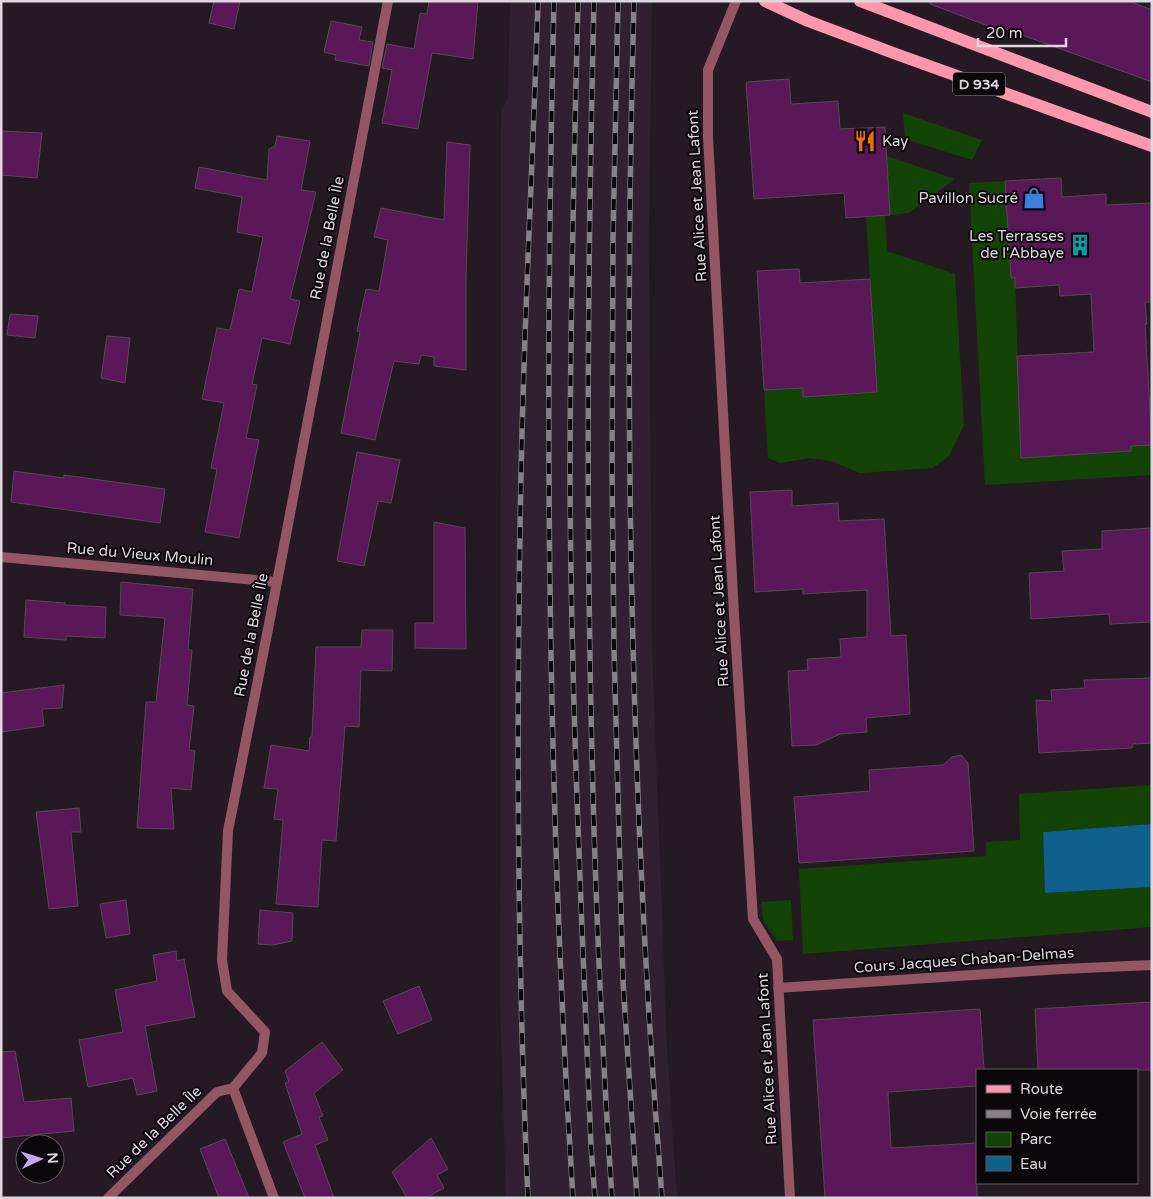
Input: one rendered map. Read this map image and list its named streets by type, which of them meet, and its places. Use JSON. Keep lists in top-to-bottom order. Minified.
{"streets":{"main road":["D 934"],"street":["Rue Alice et Jean Lafont","Rue de la Belle Île","Rue du Vieux Moulin","Cours Jacques Chaban-Delmas"]},"crossings":[["Rue Alice et Jean Lafont","Cours Jacques Chaban-Delmas"],["Rue de la Belle Île","Rue du Vieux Moulin"]],"places":{"restaurant":["Kay"],"shop":["Pavillon Sucré"],"building":["Les Terrasses de l'Abbaye"]},"legend":["Route","Voie ferrée","Parc","Eau"],"scale_bar":"20 m","north":"right"}
